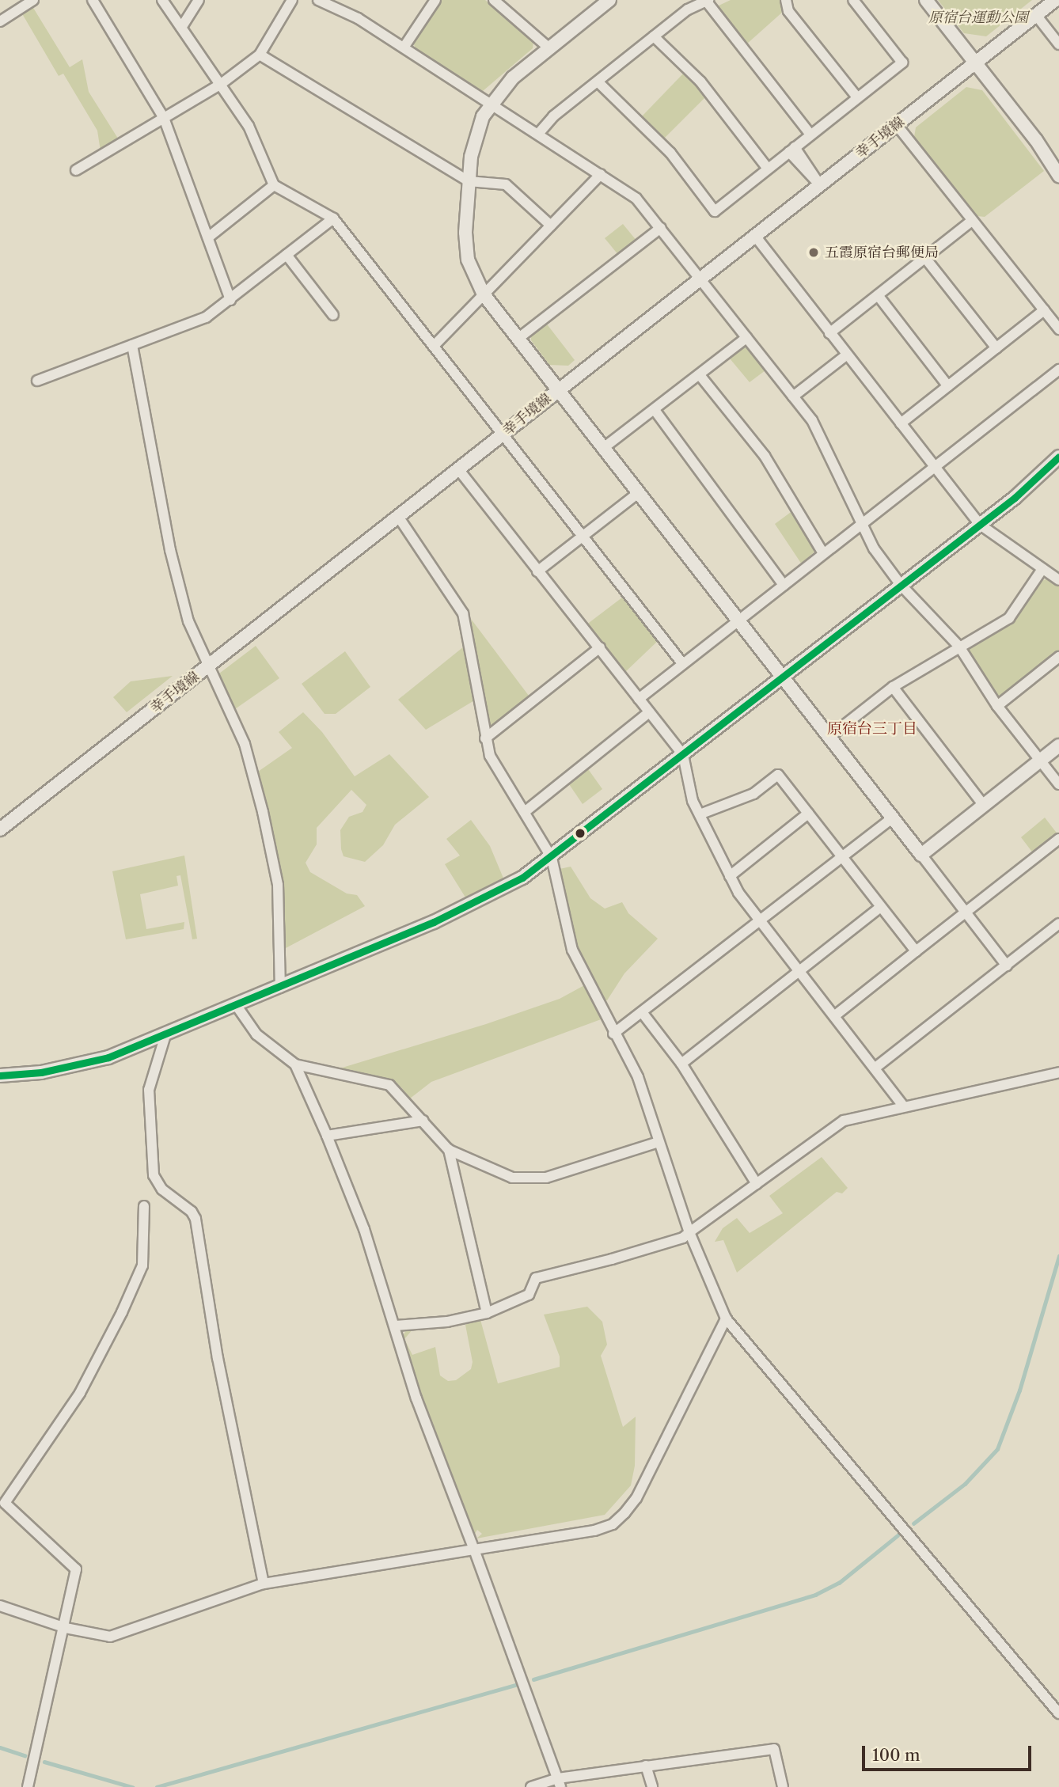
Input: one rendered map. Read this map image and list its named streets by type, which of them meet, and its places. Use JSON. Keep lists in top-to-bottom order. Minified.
{"streets":{"street":["幸手境線"]},"districts":["原宿台三丁目"],"parks":["原宿台運動公園"],"places":["五霞原宿台郵便局"],"scale_bar":"100 m"}
